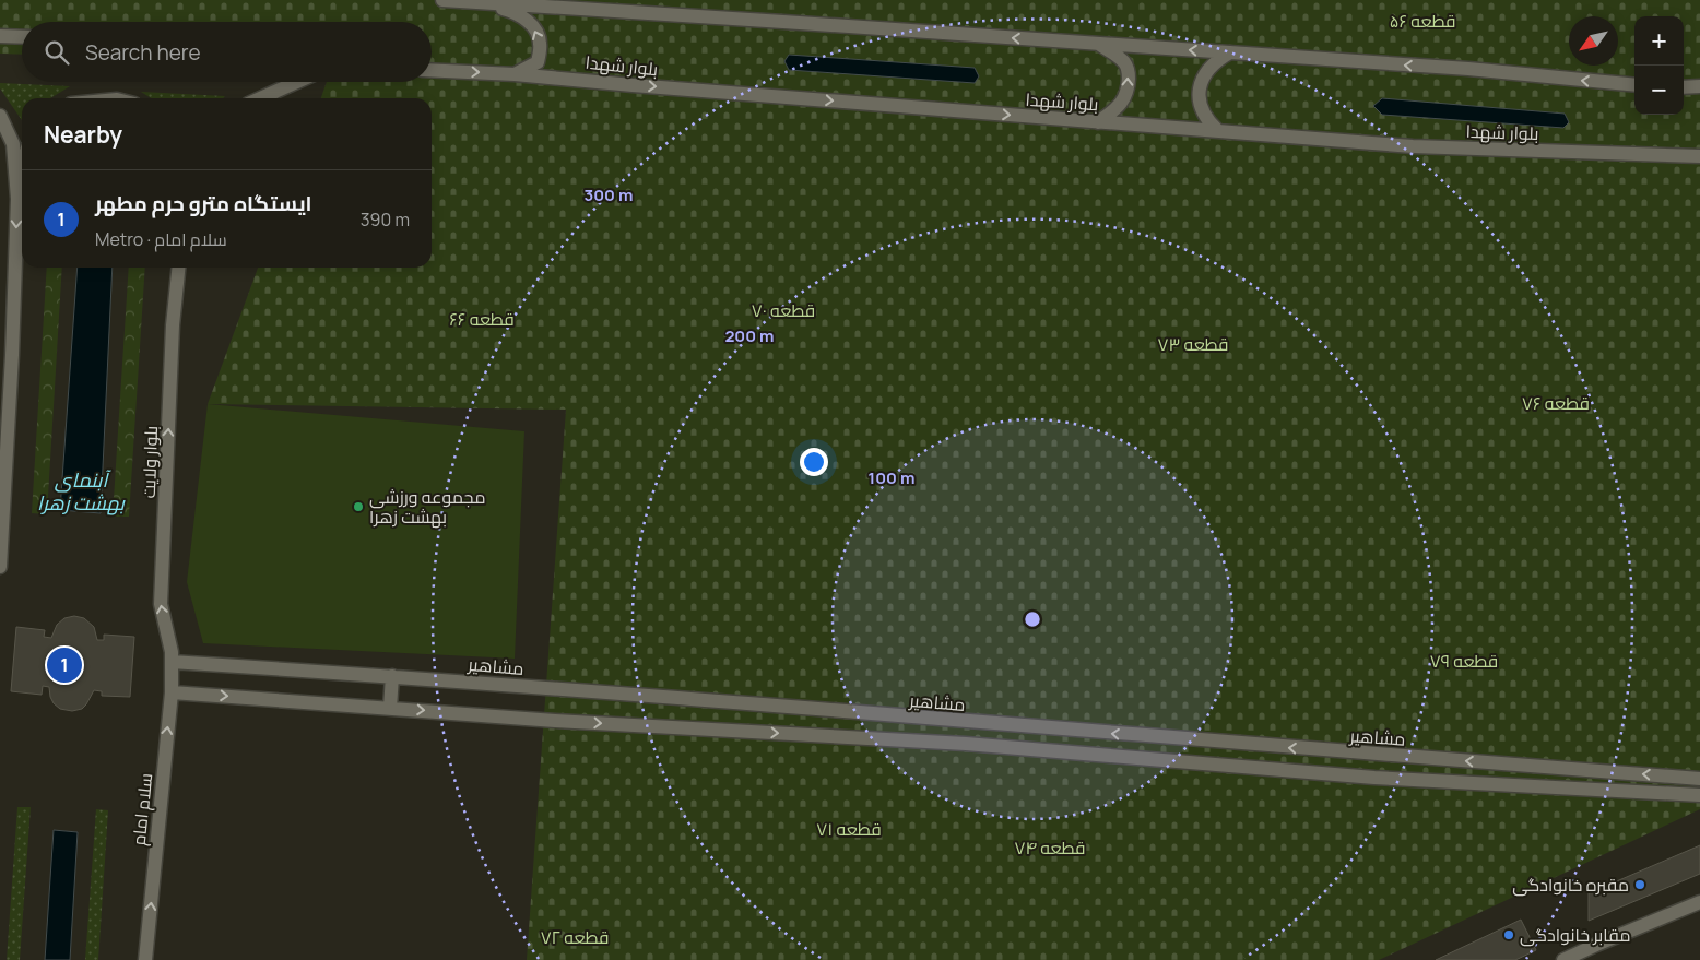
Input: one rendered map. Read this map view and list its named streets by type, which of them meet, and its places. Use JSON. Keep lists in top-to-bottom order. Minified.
{"streets":{"street":["بلوار شهدا","بلوار ولایت","مشاهیر","سلام امام"]},"crossings":[["بلوار ولایت","مشاهیر"],["بلوار ولایت","سلام امام"],["مشاهیر","سلام امام"]],"one_way":["بلوار ولایت","سلام امام"],"water":["آبنمای بهشت زهرا"],"parks":["قطعه ۵۶","قطعه ۷۰","قطعه ۶۶","قطعه ۷۳","قطعه ۷۶","قطعه ۷۹","قطعه ۷۱","قطعه ۷۴","قطعه ۷۲"],"places":["مجموعه ورزشی بهشت زهرا","مقبره خانوادگی","مقابر خانوادگی"],"north":"bottom left","page":{"map_buttons":["+","−"],"search":"Search here","heading":"Nearby","list":[{"mark":"1","name":"ایستگاه مترو حرم مطهر","note":"Metro · سلام امام","value":"390 m"}],"pins":"1"},"rings":["300 m","200 m","100 m"]}
